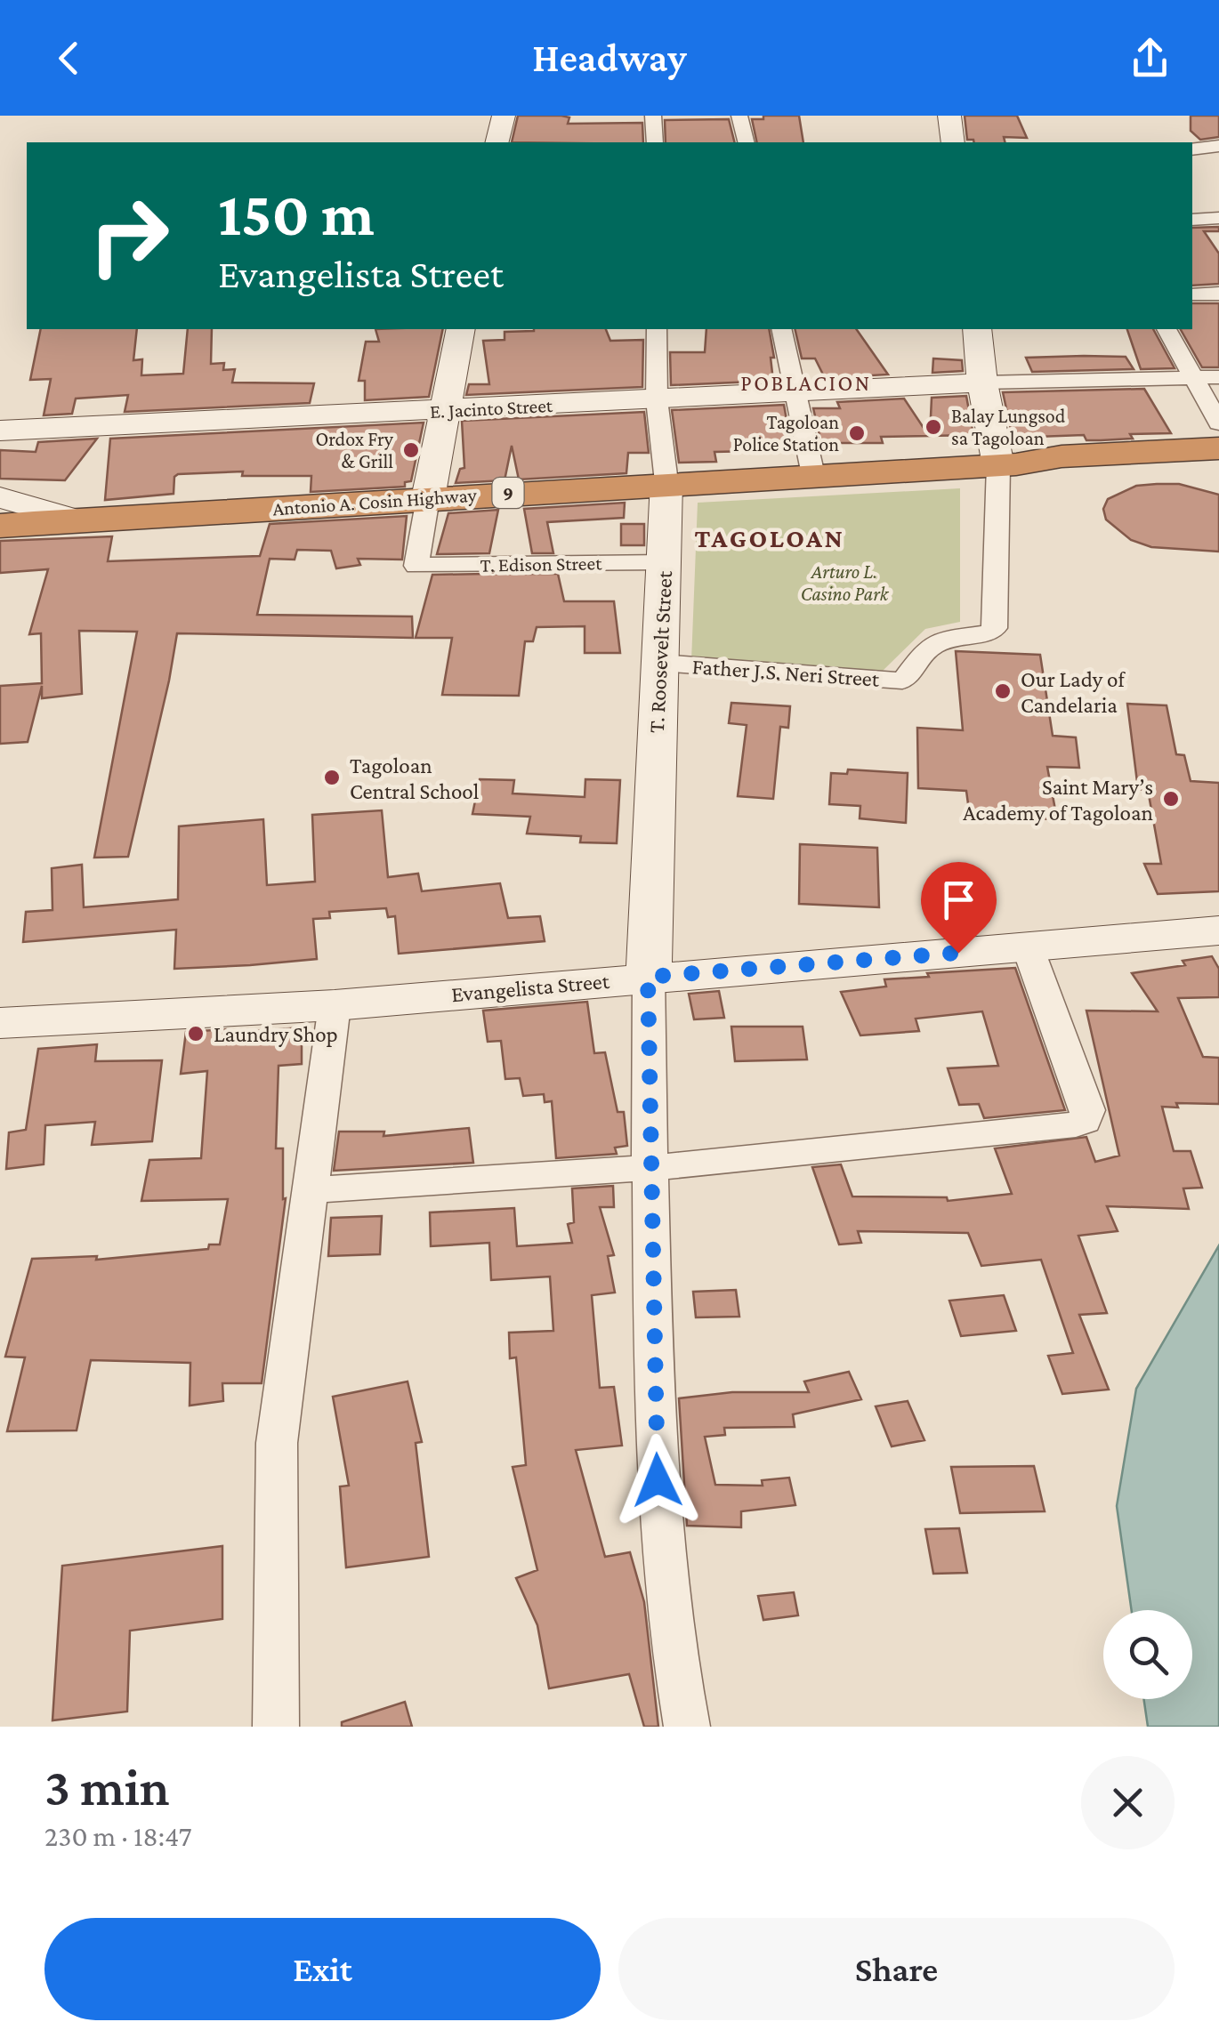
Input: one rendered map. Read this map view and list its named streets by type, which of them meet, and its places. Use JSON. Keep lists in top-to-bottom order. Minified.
{"streets":{"highway":["9","Antonio A. Cosin Highway"],"street":["E. Jacinto Street","T. Edison Street","T. Roosevelt Street","Father J.S. Neri Street","Evangelista Street"]},"crossings":[["E. Jacinto Street","T. Roosevelt Street"],["Antonio A. Cosin Highway","T. Edison Street"],["Antonio A. Cosin Highway","T. Roosevelt Street"],["Antonio A. Cosin Highway","Father J.S. Neri Street"],["T. Edison Street","T. Roosevelt Street"],["T. Roosevelt Street","Father J.S. Neri Street"],["T. Roosevelt Street","Evangelista Street"]],"districts":["POBLACION","TAGOLOAN"],"parks":["Arturo L. Casino Park"],"places":["Balay Lungsod sa Tagoloan","Tagoloan Police Station","Ordox Fry & Grill","Our Lady of Candelaria","Tagoloan Central School","Saint Mary’s Academy of Tagoloan","Laundry Shop"],"page":{"header":"Headway","turn":["150 m","Evangelista Street"],"heading":["3 min","230 m · 18:47"],"buttons":["Exit","Share"]}}
